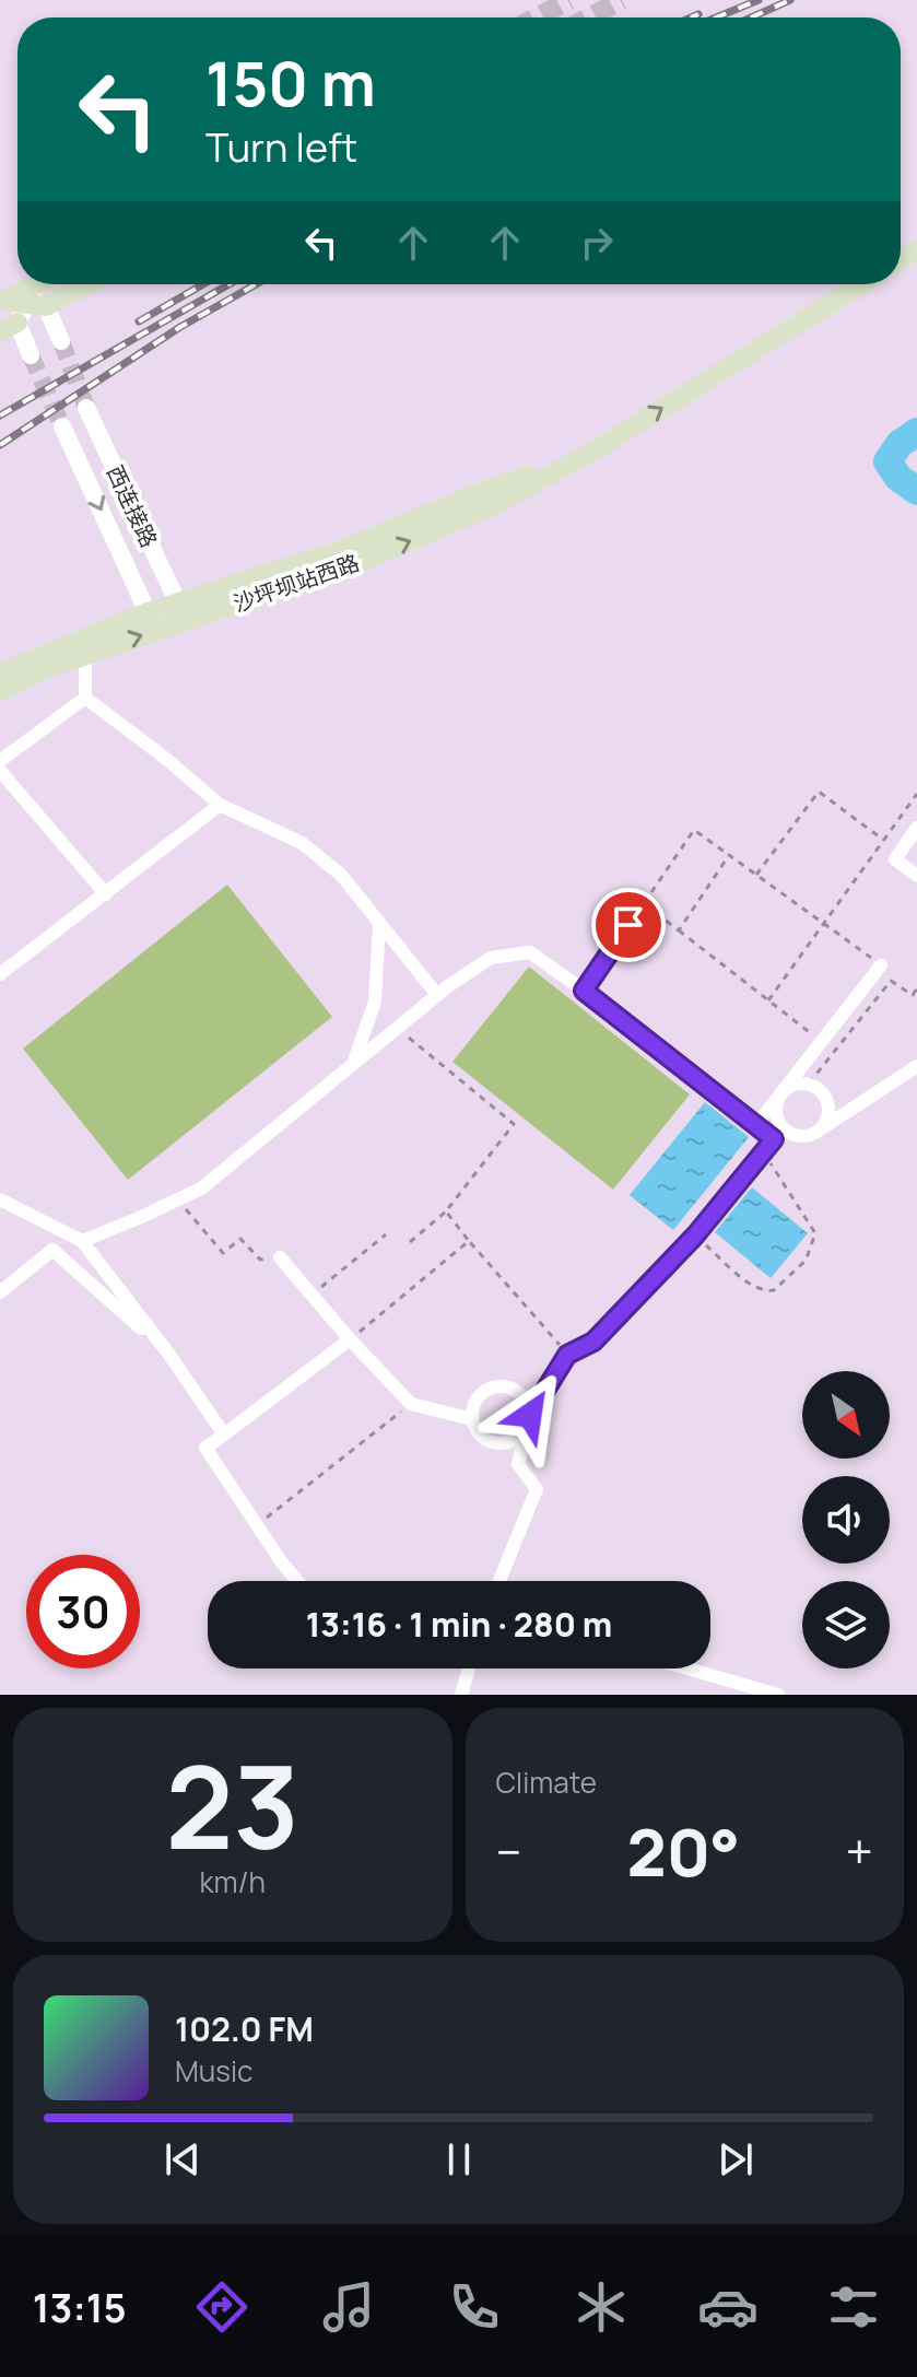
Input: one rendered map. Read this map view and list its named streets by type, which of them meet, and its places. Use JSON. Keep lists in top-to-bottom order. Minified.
{"streets":{"main road":["沙坪坝站西路"],"street":["西连接路"]},"crossings":[["西连接路","沙坪坝站西路"]],"north":"bottom right","page":{"turn":["150 m","Turn left"],"limit":"30","trip":"13:16 · 1 min · 280 m","tile":[["23","km/h"],"Climate"],"heat":["−","20°","+"],"song":["102.0 FM","Music"],"tabs":"13:15"}}
